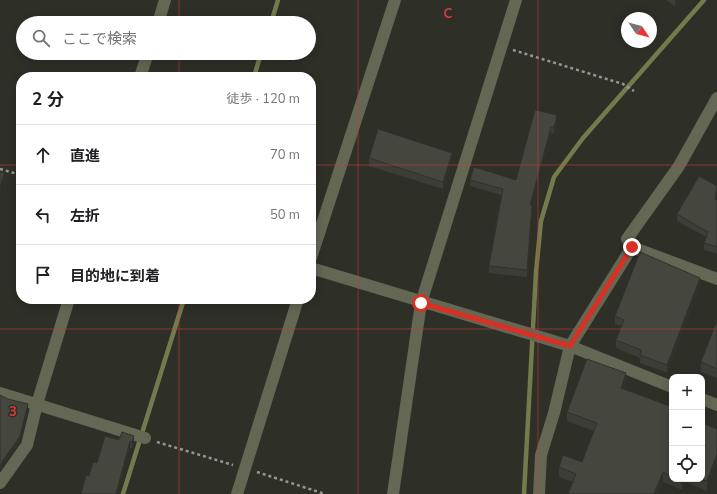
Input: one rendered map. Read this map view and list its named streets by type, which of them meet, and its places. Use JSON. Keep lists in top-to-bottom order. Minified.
{"north":"bottom right","page":{"search":"ここで検索","heading":["2 分","徒歩 · 120 m"],"list":[["直進","70 m"],["左折","50 m"],"目的地に到着"],"map_buttons":["+","−"]},"grid":{"columns":["C"],"rows":["3"]}}
